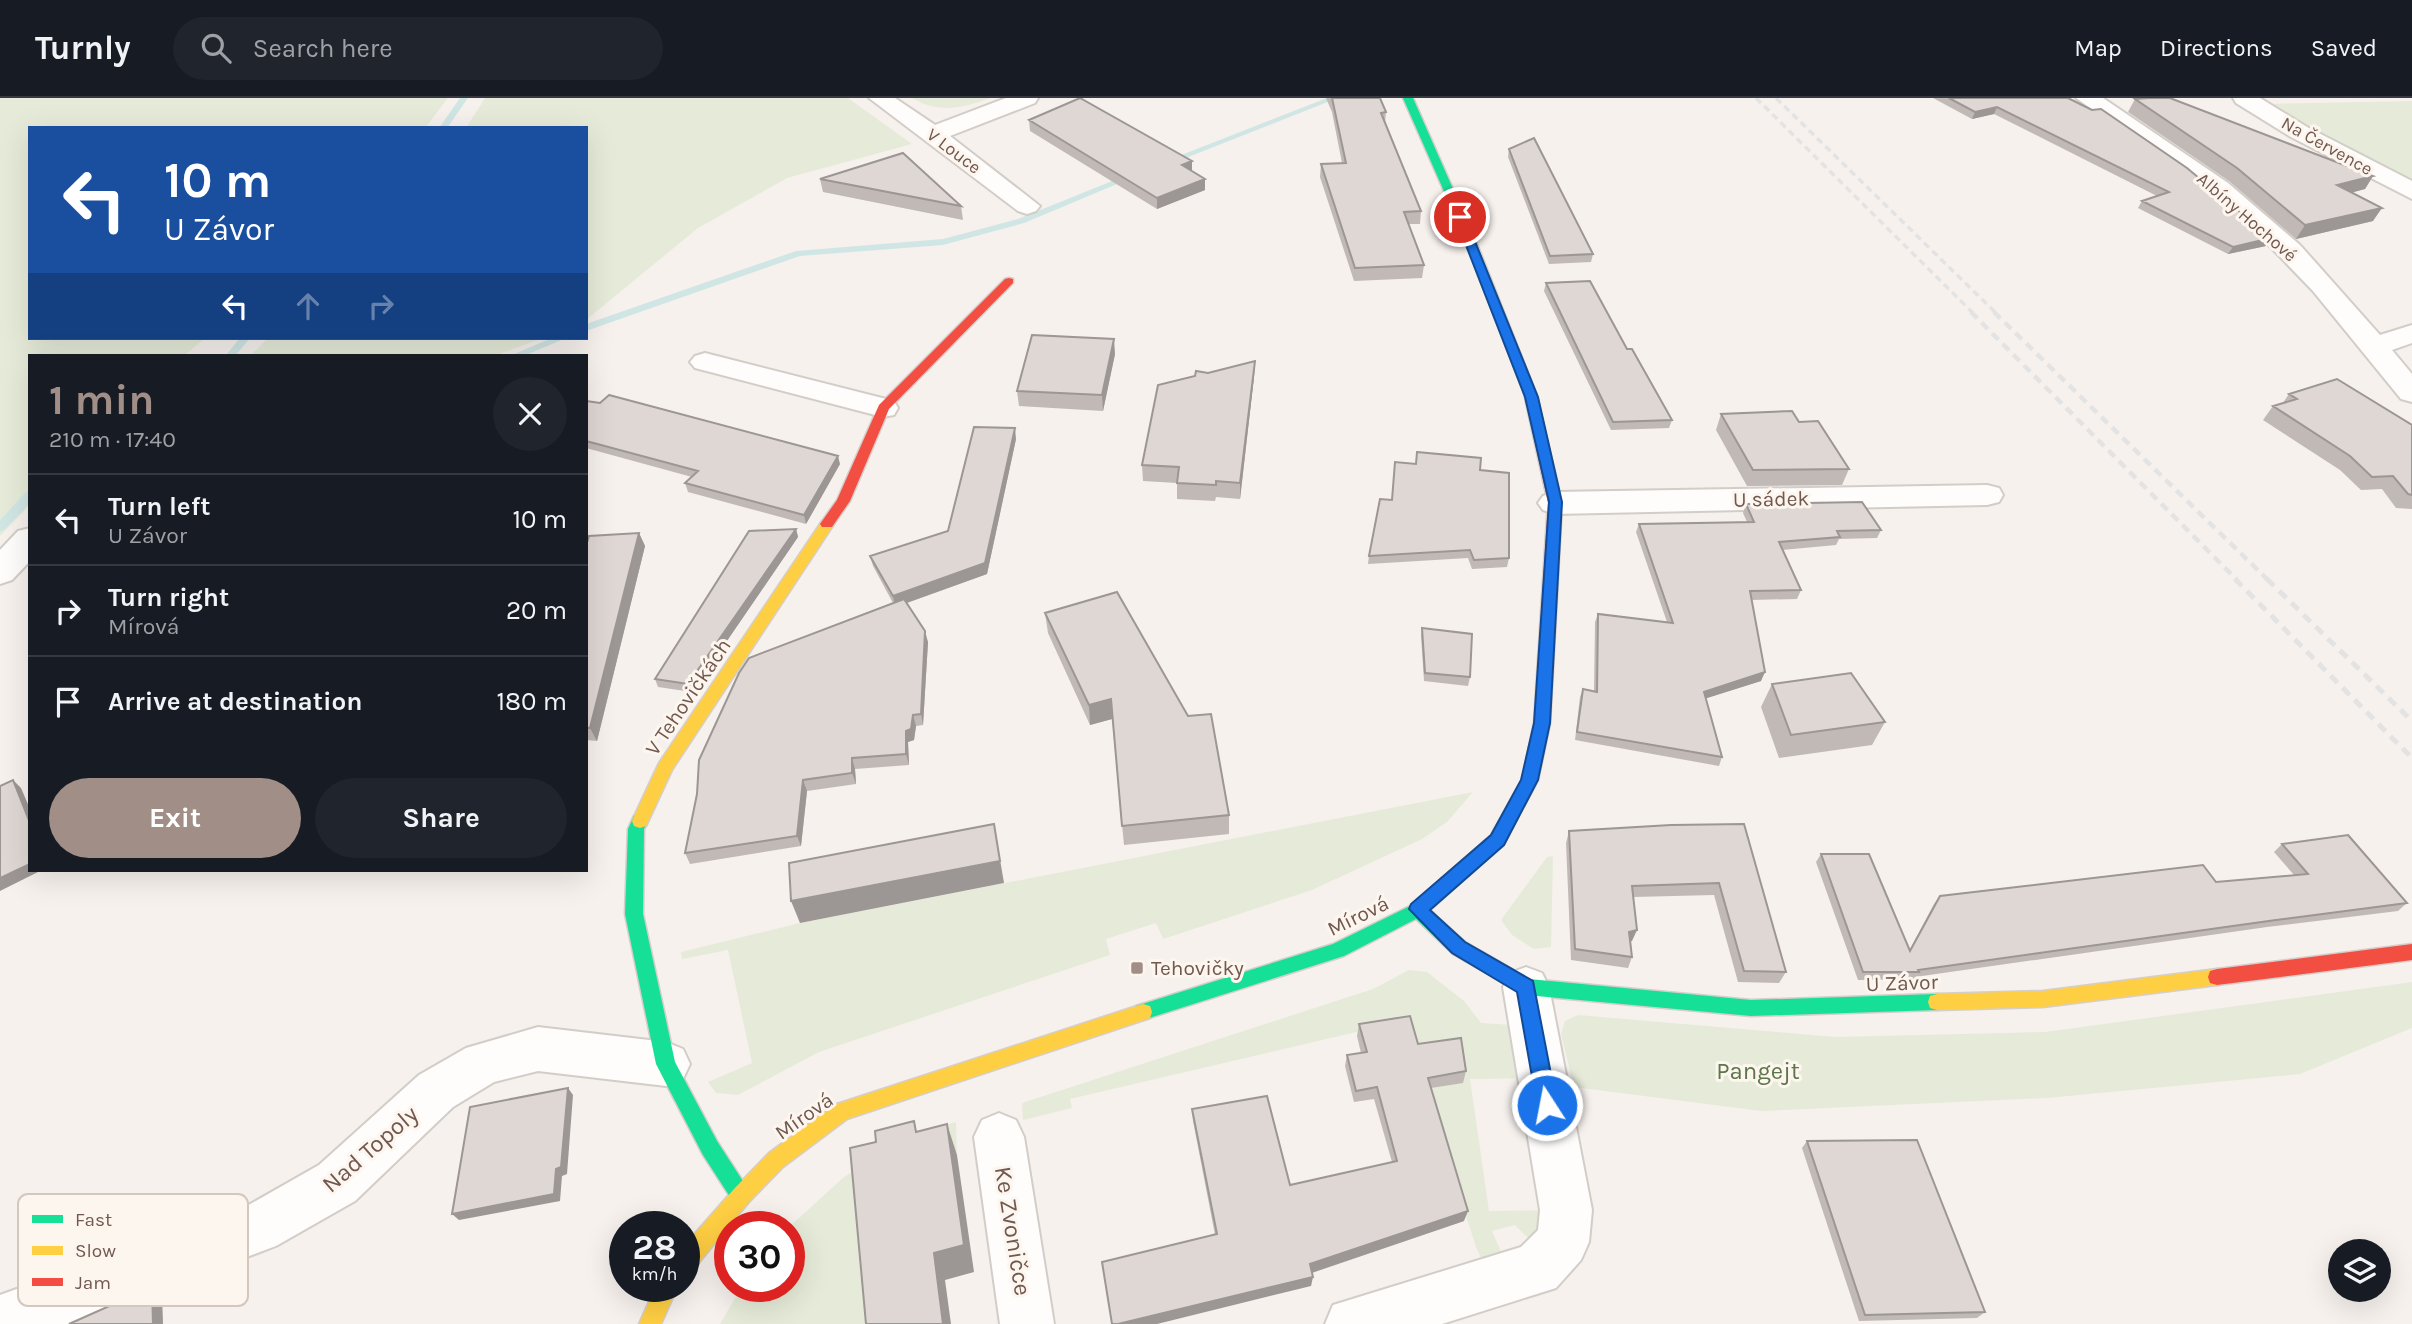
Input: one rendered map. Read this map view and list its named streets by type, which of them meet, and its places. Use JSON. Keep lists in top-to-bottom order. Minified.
{"streets":{"street":["Na Července","V Louce","Albíny Hochové","U sádek","V Tehovičkách","Mírová","U Závor","Nad Topoly","Ke Zvoničce"]},"crossings":[["U sádek","Mírová"],["V Tehovičkách","Mírová"],["V Tehovičkách","Nad Topoly"],["Mírová","U Závor"]],"parks":["Pangejt"],"places":{"transit":["Tehovičky"]},"legend":["Fast","Slow","Jam"],"page":{"header":"Turnly","search":"Search here","nav":["Map","Directions","Saved"],"turn":["10 m","U Závor"],"heading":["1 min","210 m · 17:40"],"list":[{"name":"Turn left","note":"U Závor","value":"10 m"},{"name":"Turn right","note":"Mírová","value":"20 m"},{"name":"Arrive at destination","value":"180 m"}],"buttons":["Exit","Share"],"speed":"28 km/h","limit":"30"}}
